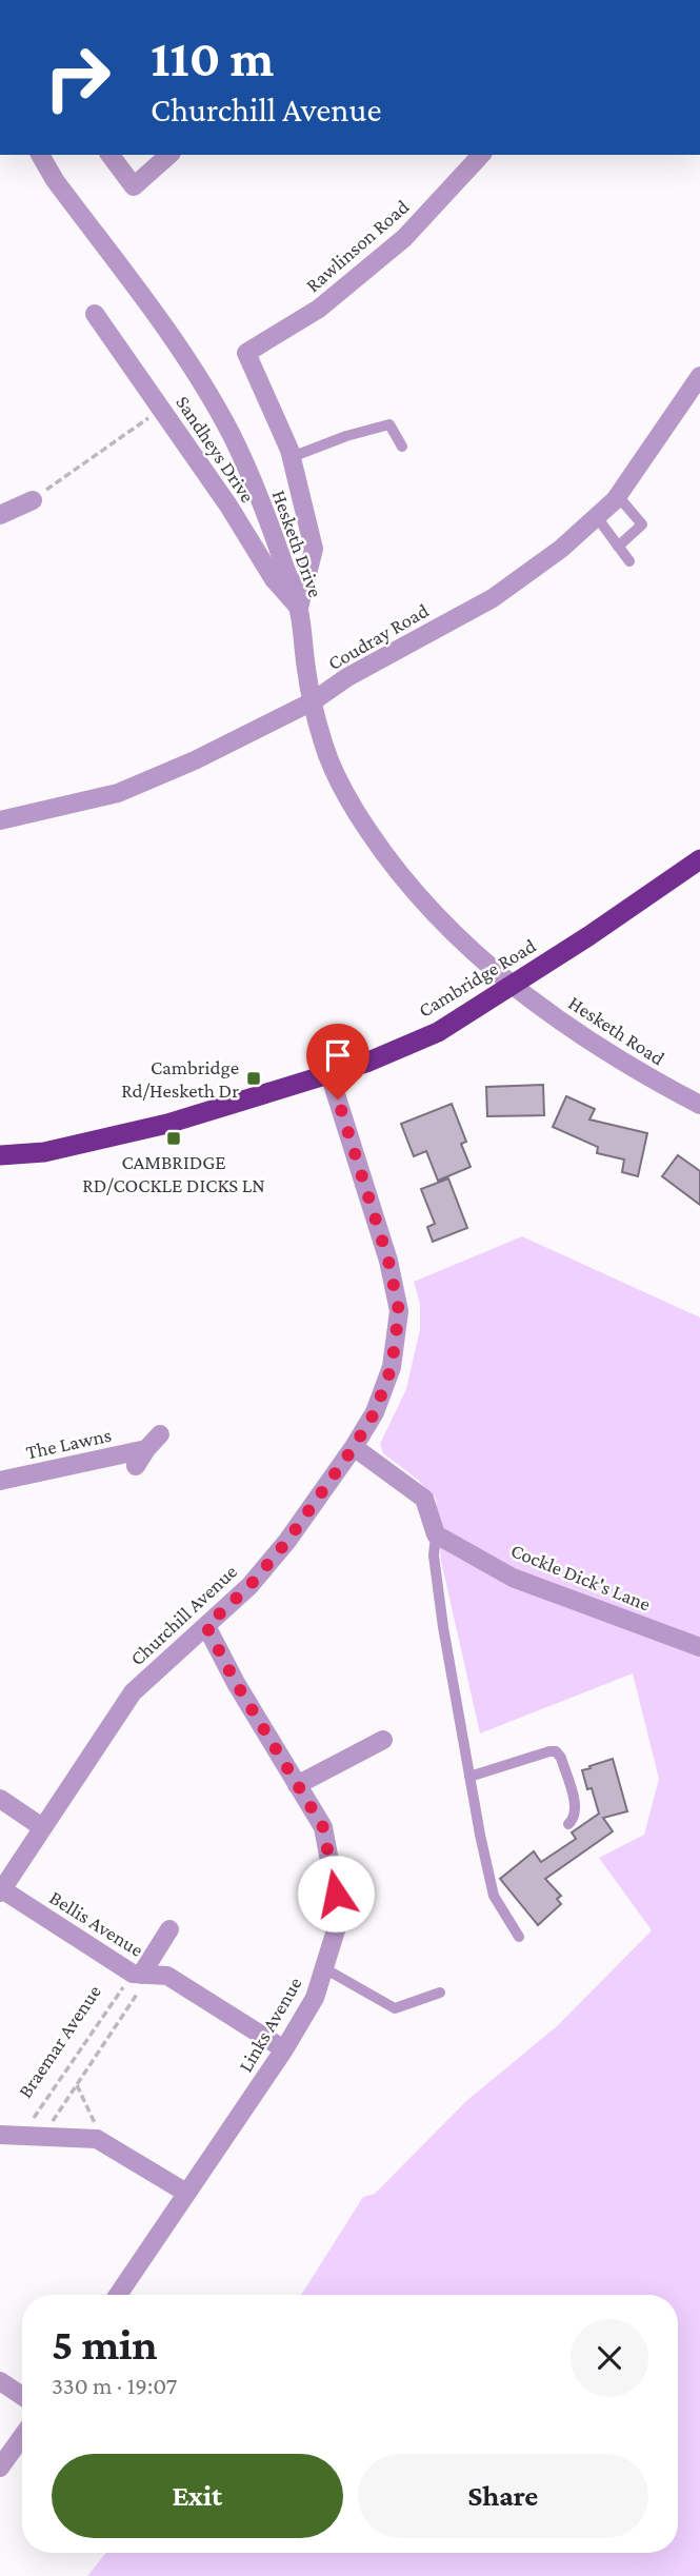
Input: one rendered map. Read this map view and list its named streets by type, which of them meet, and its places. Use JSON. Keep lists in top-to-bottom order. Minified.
{"streets":{"highway":["Cambridge Road"],"street":["Rawlinson Road","Sandheys Drive","Hesketh Drive","Coudray Road","Hesketh Road","The Lawns","Cockle Dick's Lane","Churchill Avenue","Bellis Avenue","Links Avenue"],"path":["Braemar Avenue"]},"crossings":[["Sandheys Drive","Hesketh Drive"],["Hesketh Drive","Coudray Road"],["Hesketh Drive","Cambridge Road"],["Hesketh Drive","Hesketh Road"],["Cambridge Road","Hesketh Road"],["Churchill Avenue","Bellis Avenue"],["Churchill Avenue","Links Avenue"],["Bellis Avenue","Links Avenue"],["Bellis Avenue","Braemar Avenue"]],"places":{"transit":["Cambridge Rd/Hesketh Dr","CAMBRIDGE RD/COCKLE DICKS LN"]},"page":{"turn":["110 m","Churchill Avenue"],"heading":["5 min","330 m · 19:07"],"buttons":["Exit","Share"]}}
